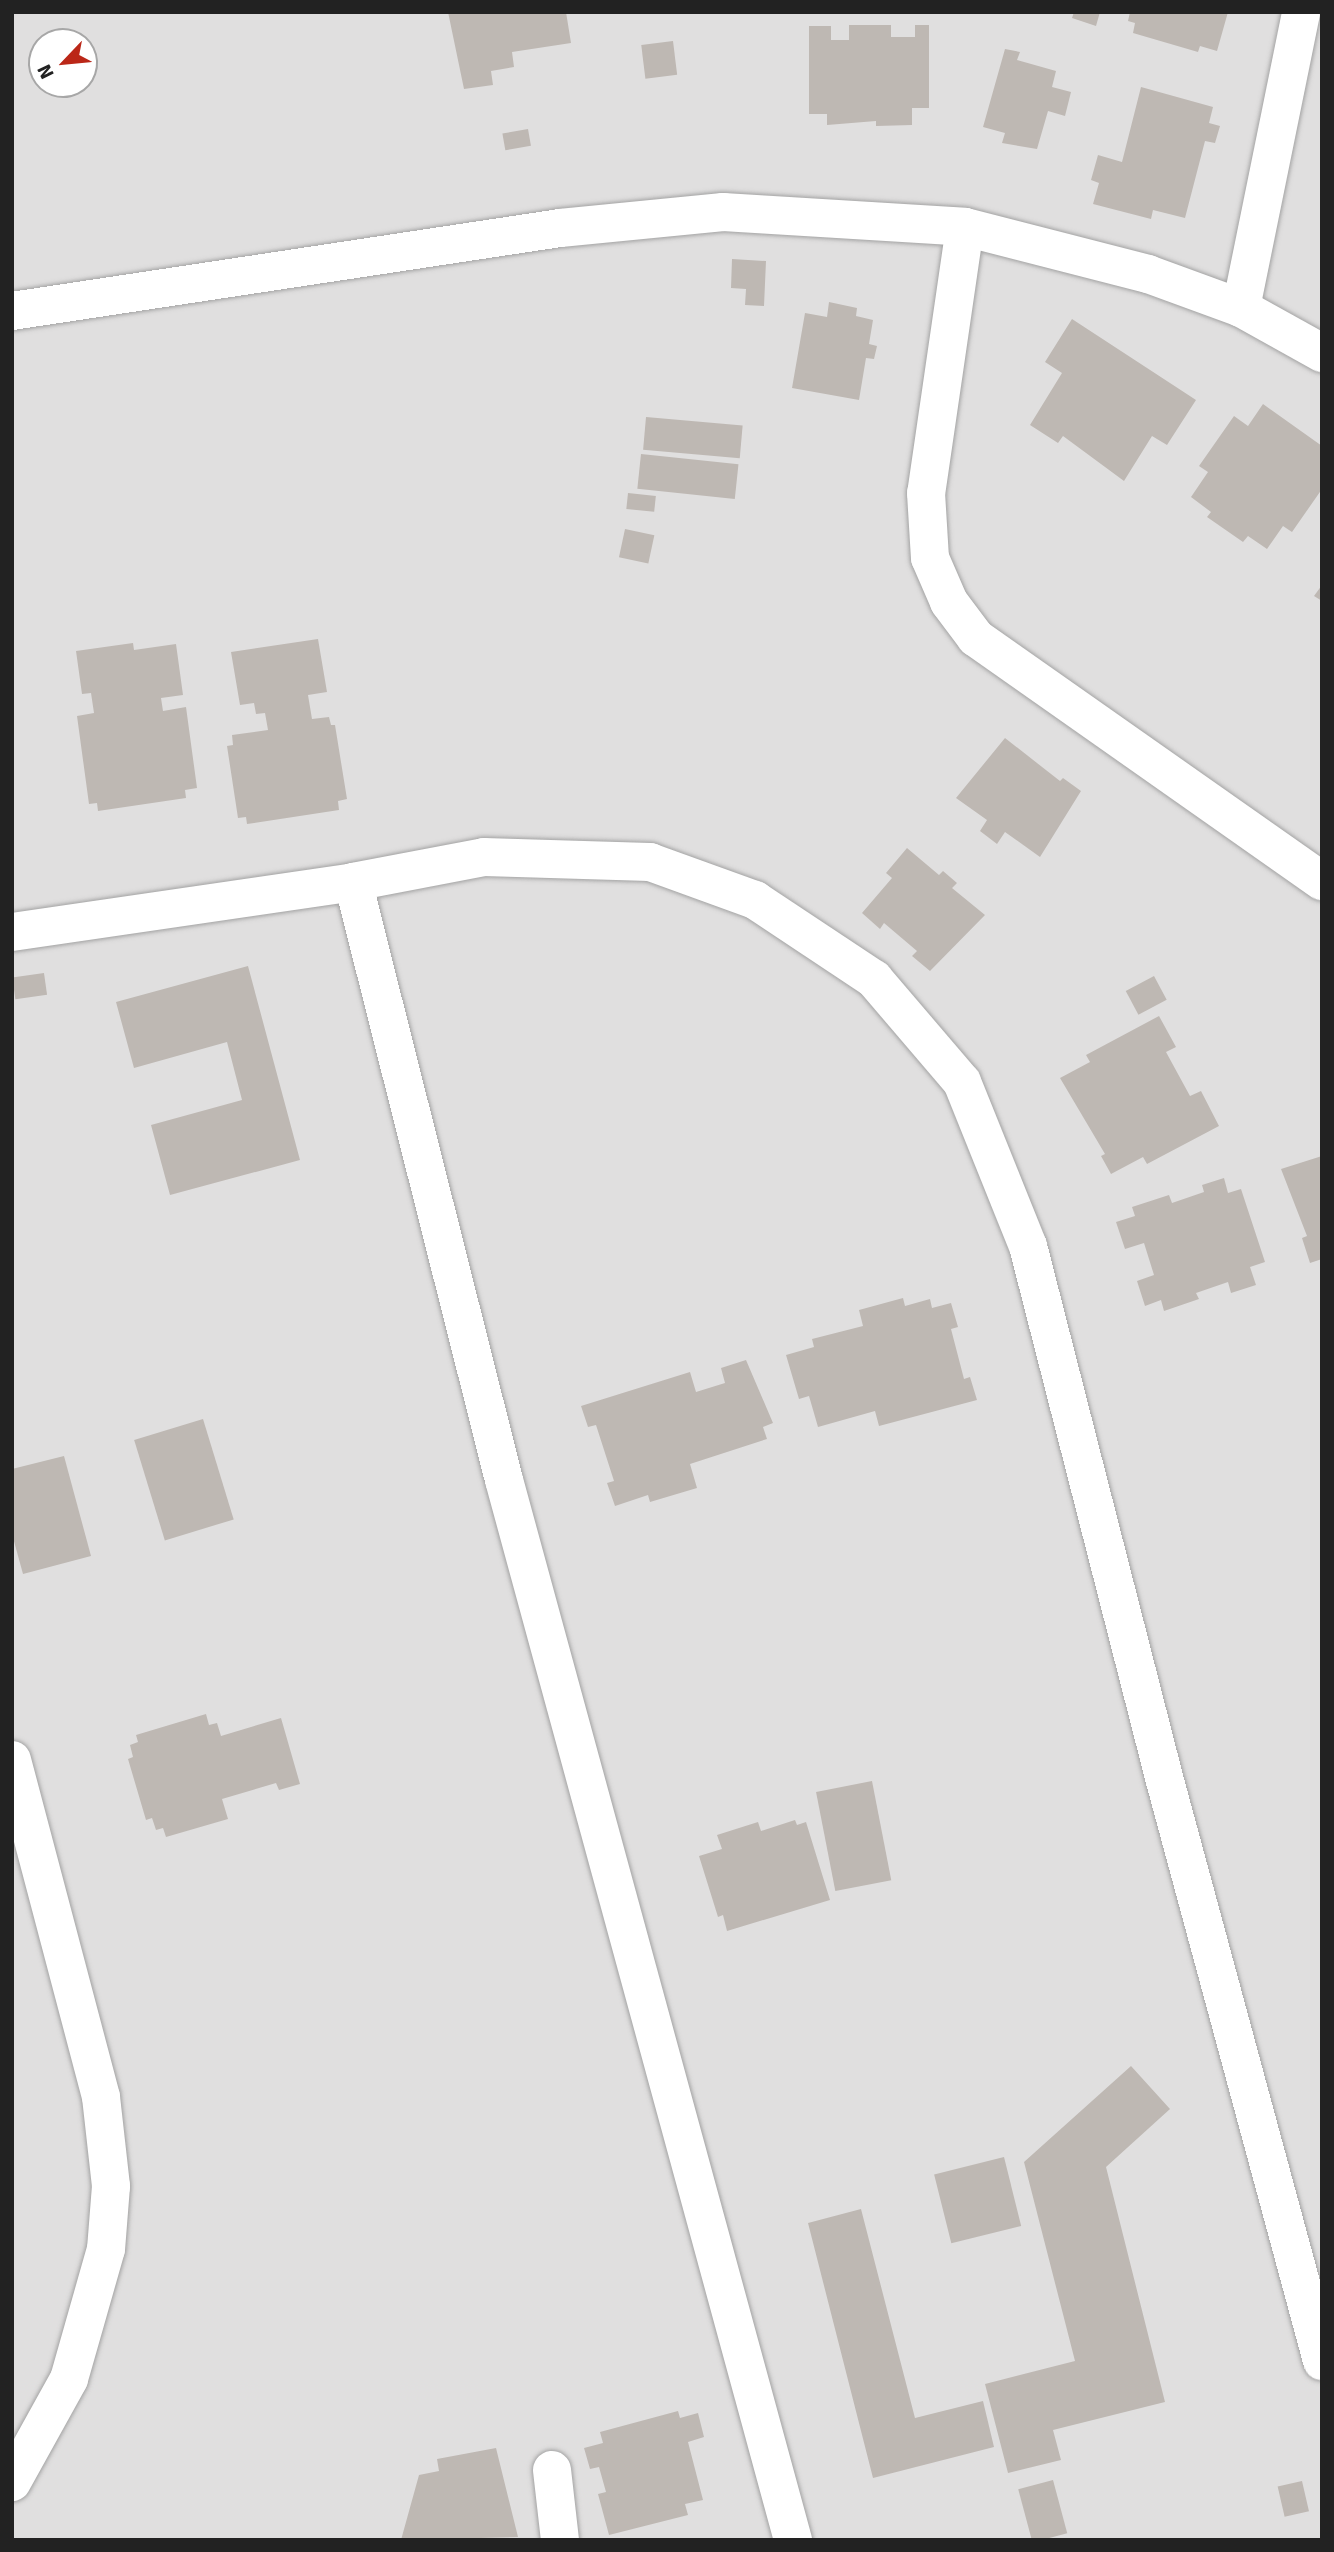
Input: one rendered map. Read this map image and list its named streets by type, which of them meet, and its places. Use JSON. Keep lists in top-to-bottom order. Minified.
{"north":"bottom left"}
